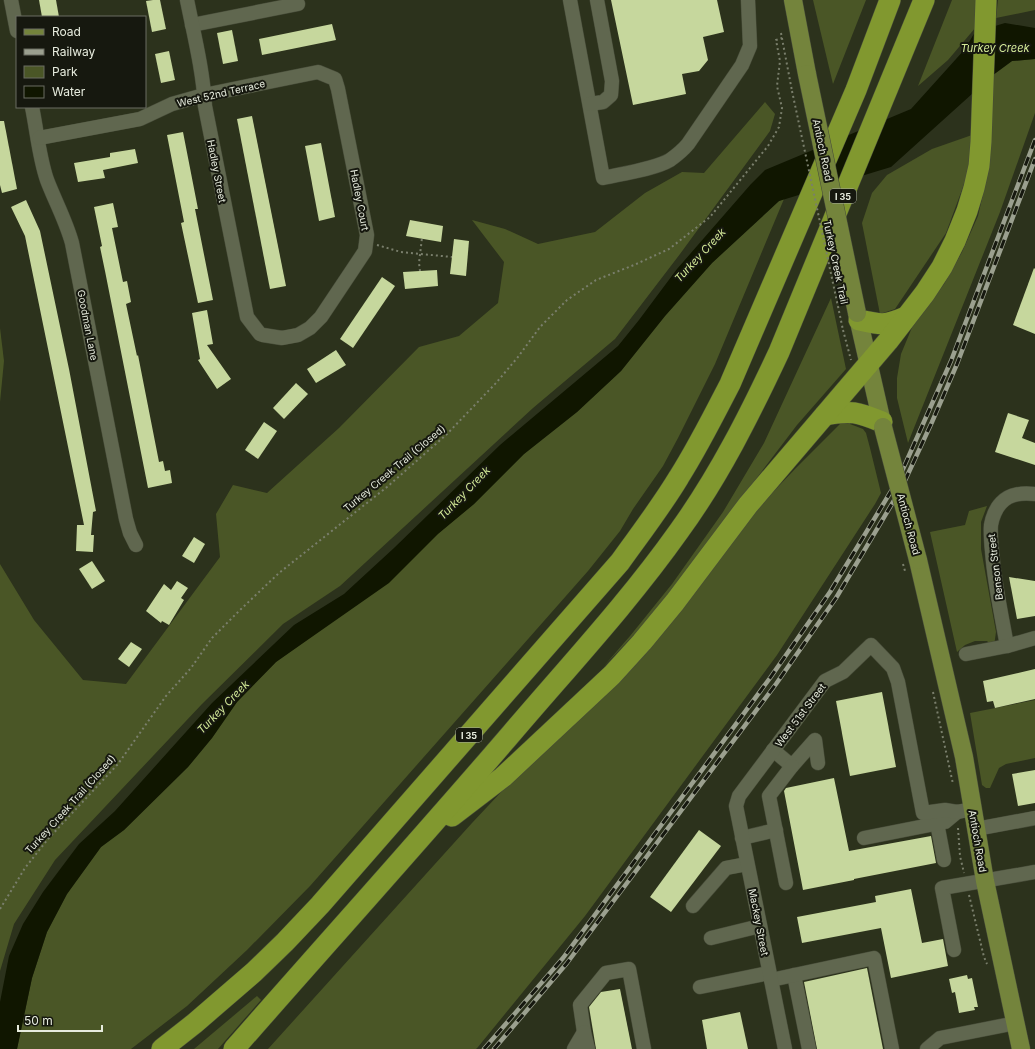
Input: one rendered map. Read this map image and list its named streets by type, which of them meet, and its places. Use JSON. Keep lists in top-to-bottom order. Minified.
{"streets":{"highway":["I 35"],"main road":["Antioch Road"],"street":["West 52nd Terrace","Hadley Street","Hadley Court","Goodman Lane","Benson Street","West 51st Street","Mackey Street"],"path":["Turkey Creek Trail","Turkey Creek Trail (Closed)"]},"crossings":[["West 52nd Terrace","Hadley Street"],["West 52nd Terrace","Hadley Court"],["West 52nd Terrace","Goodman Lane"],["Antioch Road","Turkey Creek Trail"],["Antioch Road","West 51st Street"],["Hadley Street","Hadley Court"],["Turkey Creek Trail","Turkey Creek Trail (Closed)"],["West 51st Street","Mackey Street"]],"water":["Turkey Creek"],"legend":["Road","Railway","Park","Water"],"scale_bar":"50 m"}
